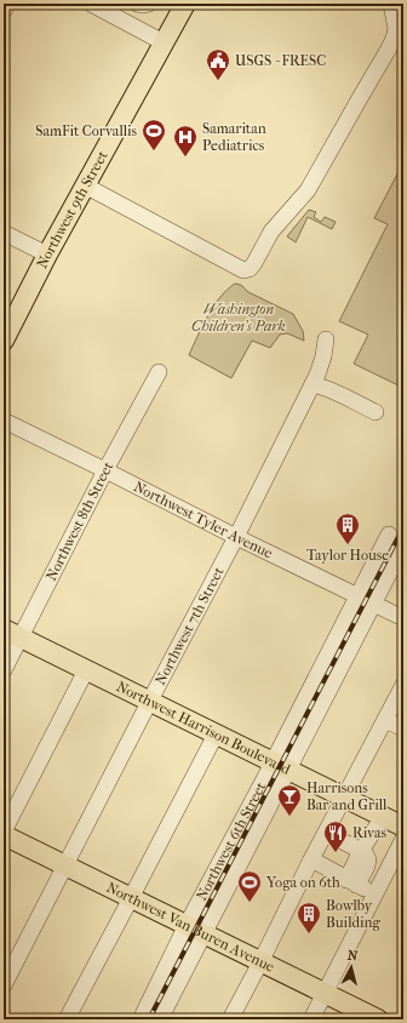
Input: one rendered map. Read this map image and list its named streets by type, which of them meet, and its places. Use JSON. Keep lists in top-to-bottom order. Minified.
{"streets":{"main road":["Northwest 9th Street","Northwest Harrison Boulevard","Northwest Van Buren Avenue"],"street":["Northwest Tyler Avenue","Northwest 8th Street","Northwest 7th Street","Northwest 6th Street"]},"crossings":[["Northwest Tyler Avenue","Northwest 8th Street"],["Northwest Tyler Avenue","Northwest 7th Street"],["Northwest Tyler Avenue","Northwest 6th Street"],["Northwest 8th Street","Northwest Harrison Boulevard"],["Northwest 7th Street","Northwest Harrison Boulevard"],["Northwest 7th Street","Northwest Van Buren Avenue"],["Northwest Harrison Boulevard","Northwest 6th Street"],["Northwest 6th Street","Northwest Van Buren Avenue"]],"parks":["Washington Children's Park"],"places":{"public building":["USGS - FRESC"],"sports":["SamFit Corvallis","Yoga on 6th"],"hospital":["Samaritan Pediatrics"],"building":["Taylor House","Bowlby Building"],"bar":["Harrisons Bar and Grill"],"restaurant":["Rivas"]},"north":"top"}
